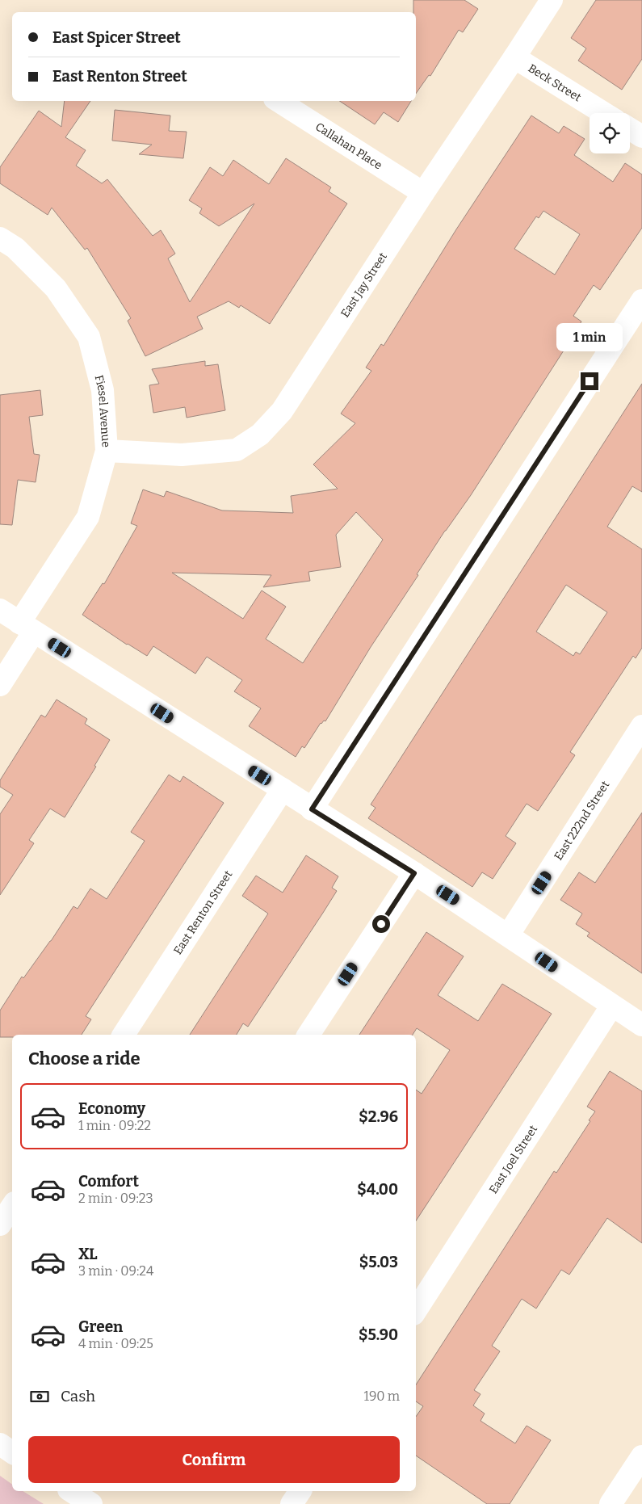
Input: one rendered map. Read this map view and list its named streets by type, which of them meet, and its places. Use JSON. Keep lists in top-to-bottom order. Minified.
{"streets":{"street":["Beck Street","Callahan Place","East Jay Street","Fiesel Avenue","East 222nd Street","East Renton Street","East Joel Street"]},"crossings":[["Beck Street","East Jay Street"],["Callahan Place","East Jay Street"],["East Jay Street","Fiesel Avenue"]],"page":{"banner":["East Spicer Street","East Renton Street"],"bubble":"1 min","heading":"Choose a ride","list":[{"name":"Economy","note":"1 min · 09:22","value":"$2.96"},{"name":"Comfort","note":"2 min · 09:23","value":"$4.00"},{"name":"XL","note":"3 min · 09:24","value":"$5.03"},{"name":"Green","note":"4 min · 09:25","value":"$5.90"}],"pay":["Cash","190 m"],"buttons":"Confirm"}}
